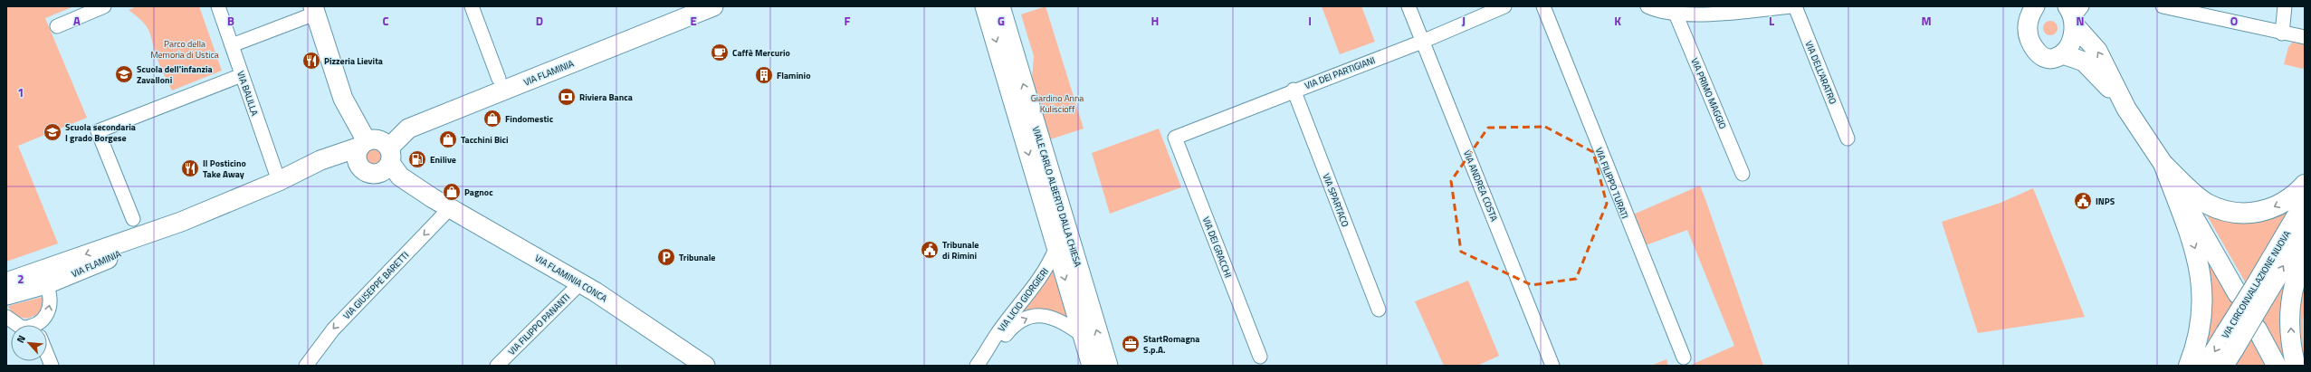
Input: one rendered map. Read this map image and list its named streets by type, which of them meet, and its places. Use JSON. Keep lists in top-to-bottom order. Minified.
{"streets":{"main road":["VIA CIRCONVALLAZIONE NUOVA"],"street":["VIA FLAMINIA","VIA DEI PARTIGIANI","VIA DELL'ARATRO","VIA BALILLA","VIA PRIMO MAGGIO","VIA FILIPPO TURATI","VIA ANDREA COSTA","VIALE CARLO ALBERTO DALLA CHIESA","VIA SPARTACO","VIA DEI GRACCHI","VIA FLAMINIA CONCA","VIA GIUSEPPE BARETTI","VIA LICIO GIORGIERI","VIA FILIPPO PANANTI"]},"crossings":[["VIA FLAMINIA","VIA BALILLA"],["VIA FLAMINIA","VIA FLAMINIA CONCA"],["VIA DEI PARTIGIANI","VIA ANDREA COSTA"],["VIA DEI PARTIGIANI","VIA SPARTACO"],["VIA DEI PARTIGIANI","VIA DEI GRACCHI"],["VIALE CARLO ALBERTO DALLA CHIESA","VIA LICIO GIORGIERI"],["VIA FLAMINIA CONCA","VIA GIUSEPPE BARETTI"],["VIA FLAMINIA CONCA","VIA FILIPPO PANANTI"]],"one_way":["VIA GIUSEPPE BARETTI","VIA LICIO GIORGIERI"],"parks":["Parco della Memoria di Ustica","Giardino Anna Kuliscioff"],"places":{"cafe":["Caffè Mercurio"],"restaurant":["Pizzeria Lievita","Il Posticino Take Away"],"school or university":["Scuola dell'infanzia Zavalloni","Scuola secondaria I grado Borgese"],"building":["Flaminio"],"bank":["Riviera Banca"],"shop":["Findomestic","Tacchini Bici","Pagnoc"],"fuel station":["Enilive"],"public building":["INPS","Tribunale di Rimini"],"parking":["Tribunale"],"office":["StartRomagna S.p.A."]},"north":"top left","grid":{"columns":["A","B","C","D","E","F","G","H","I","J","K","L","M","N","O"],"rows":["1","2"]}}
